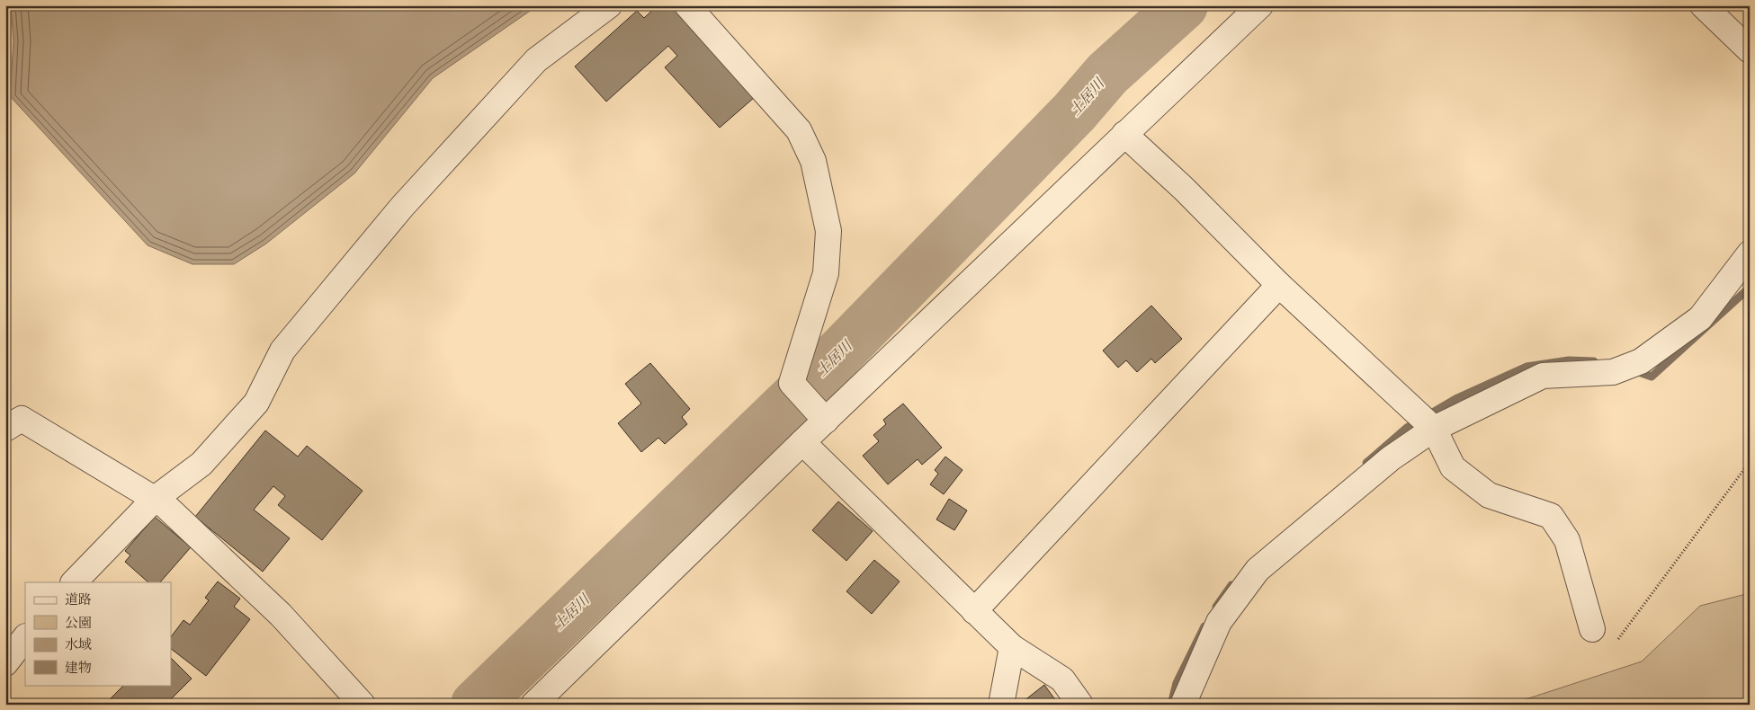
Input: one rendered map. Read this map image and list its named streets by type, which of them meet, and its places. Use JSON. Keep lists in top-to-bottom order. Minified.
{"water":["土居川"],"legend":["道路","公園","水域","建物"]}
